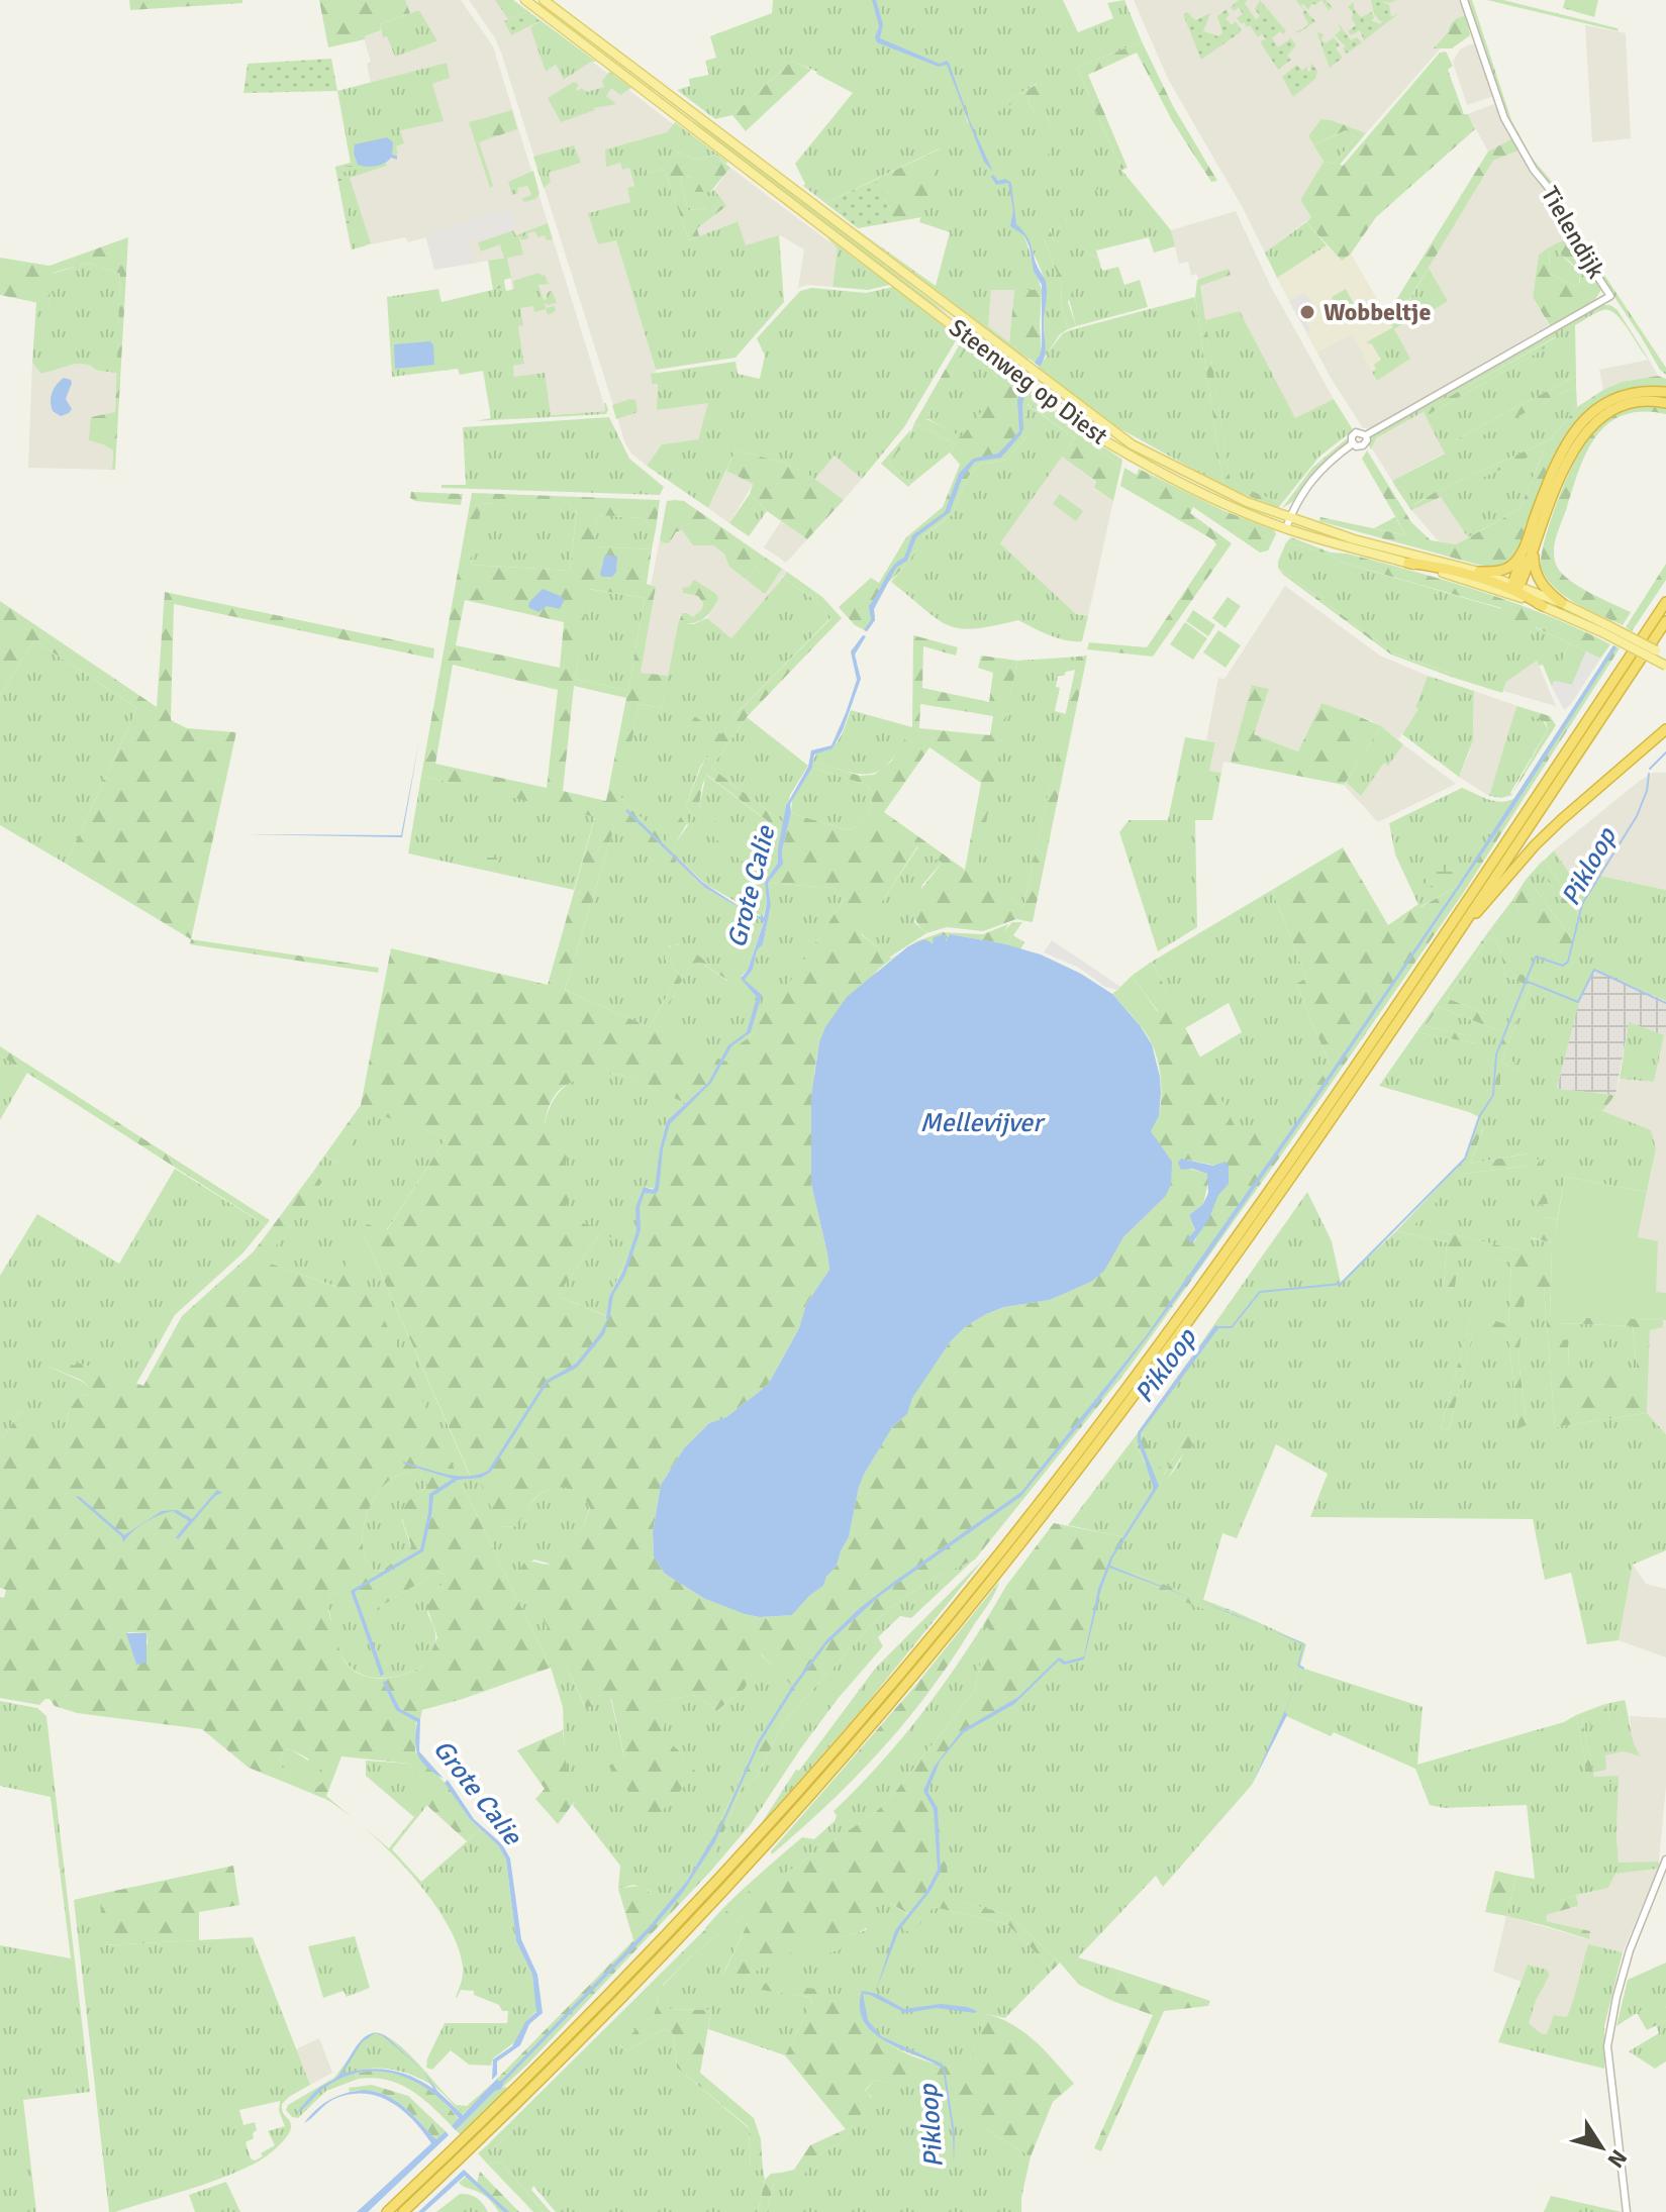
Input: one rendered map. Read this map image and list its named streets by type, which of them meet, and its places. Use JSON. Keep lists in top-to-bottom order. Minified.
{"streets":{"main road":["Steenweg op Diest"],"street":["Tielendijk"]},"crossings":[["Tielendijk","Steenweg op Diest"]],"water":["Pikloop","Grote Calie","Mellevijver"],"places":["Wobbeltje"],"north":"bottom right"}
